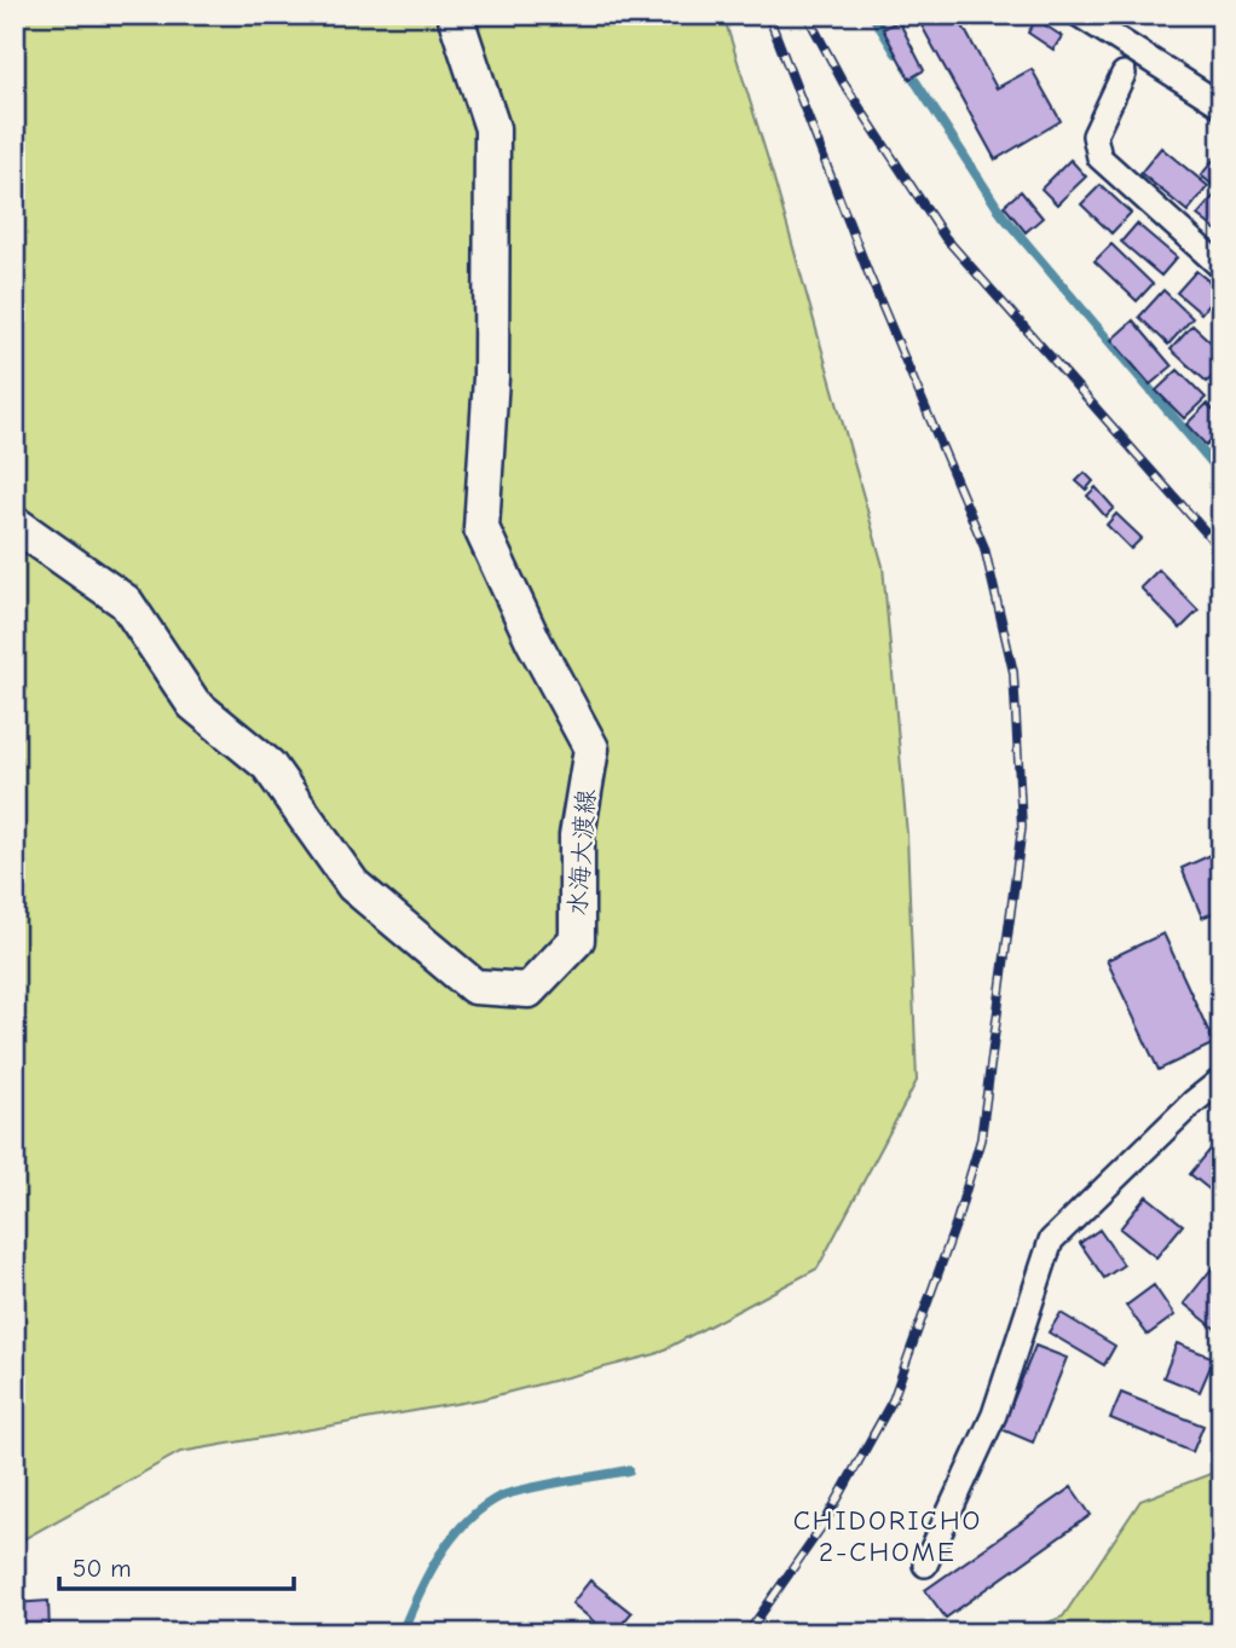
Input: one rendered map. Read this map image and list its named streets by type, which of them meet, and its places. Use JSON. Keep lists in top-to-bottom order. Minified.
{"streets":{"main road":["水海大渡線"]},"districts":["CHIDORICHO 2-CHOME"],"scale_bar":"50 m"}
